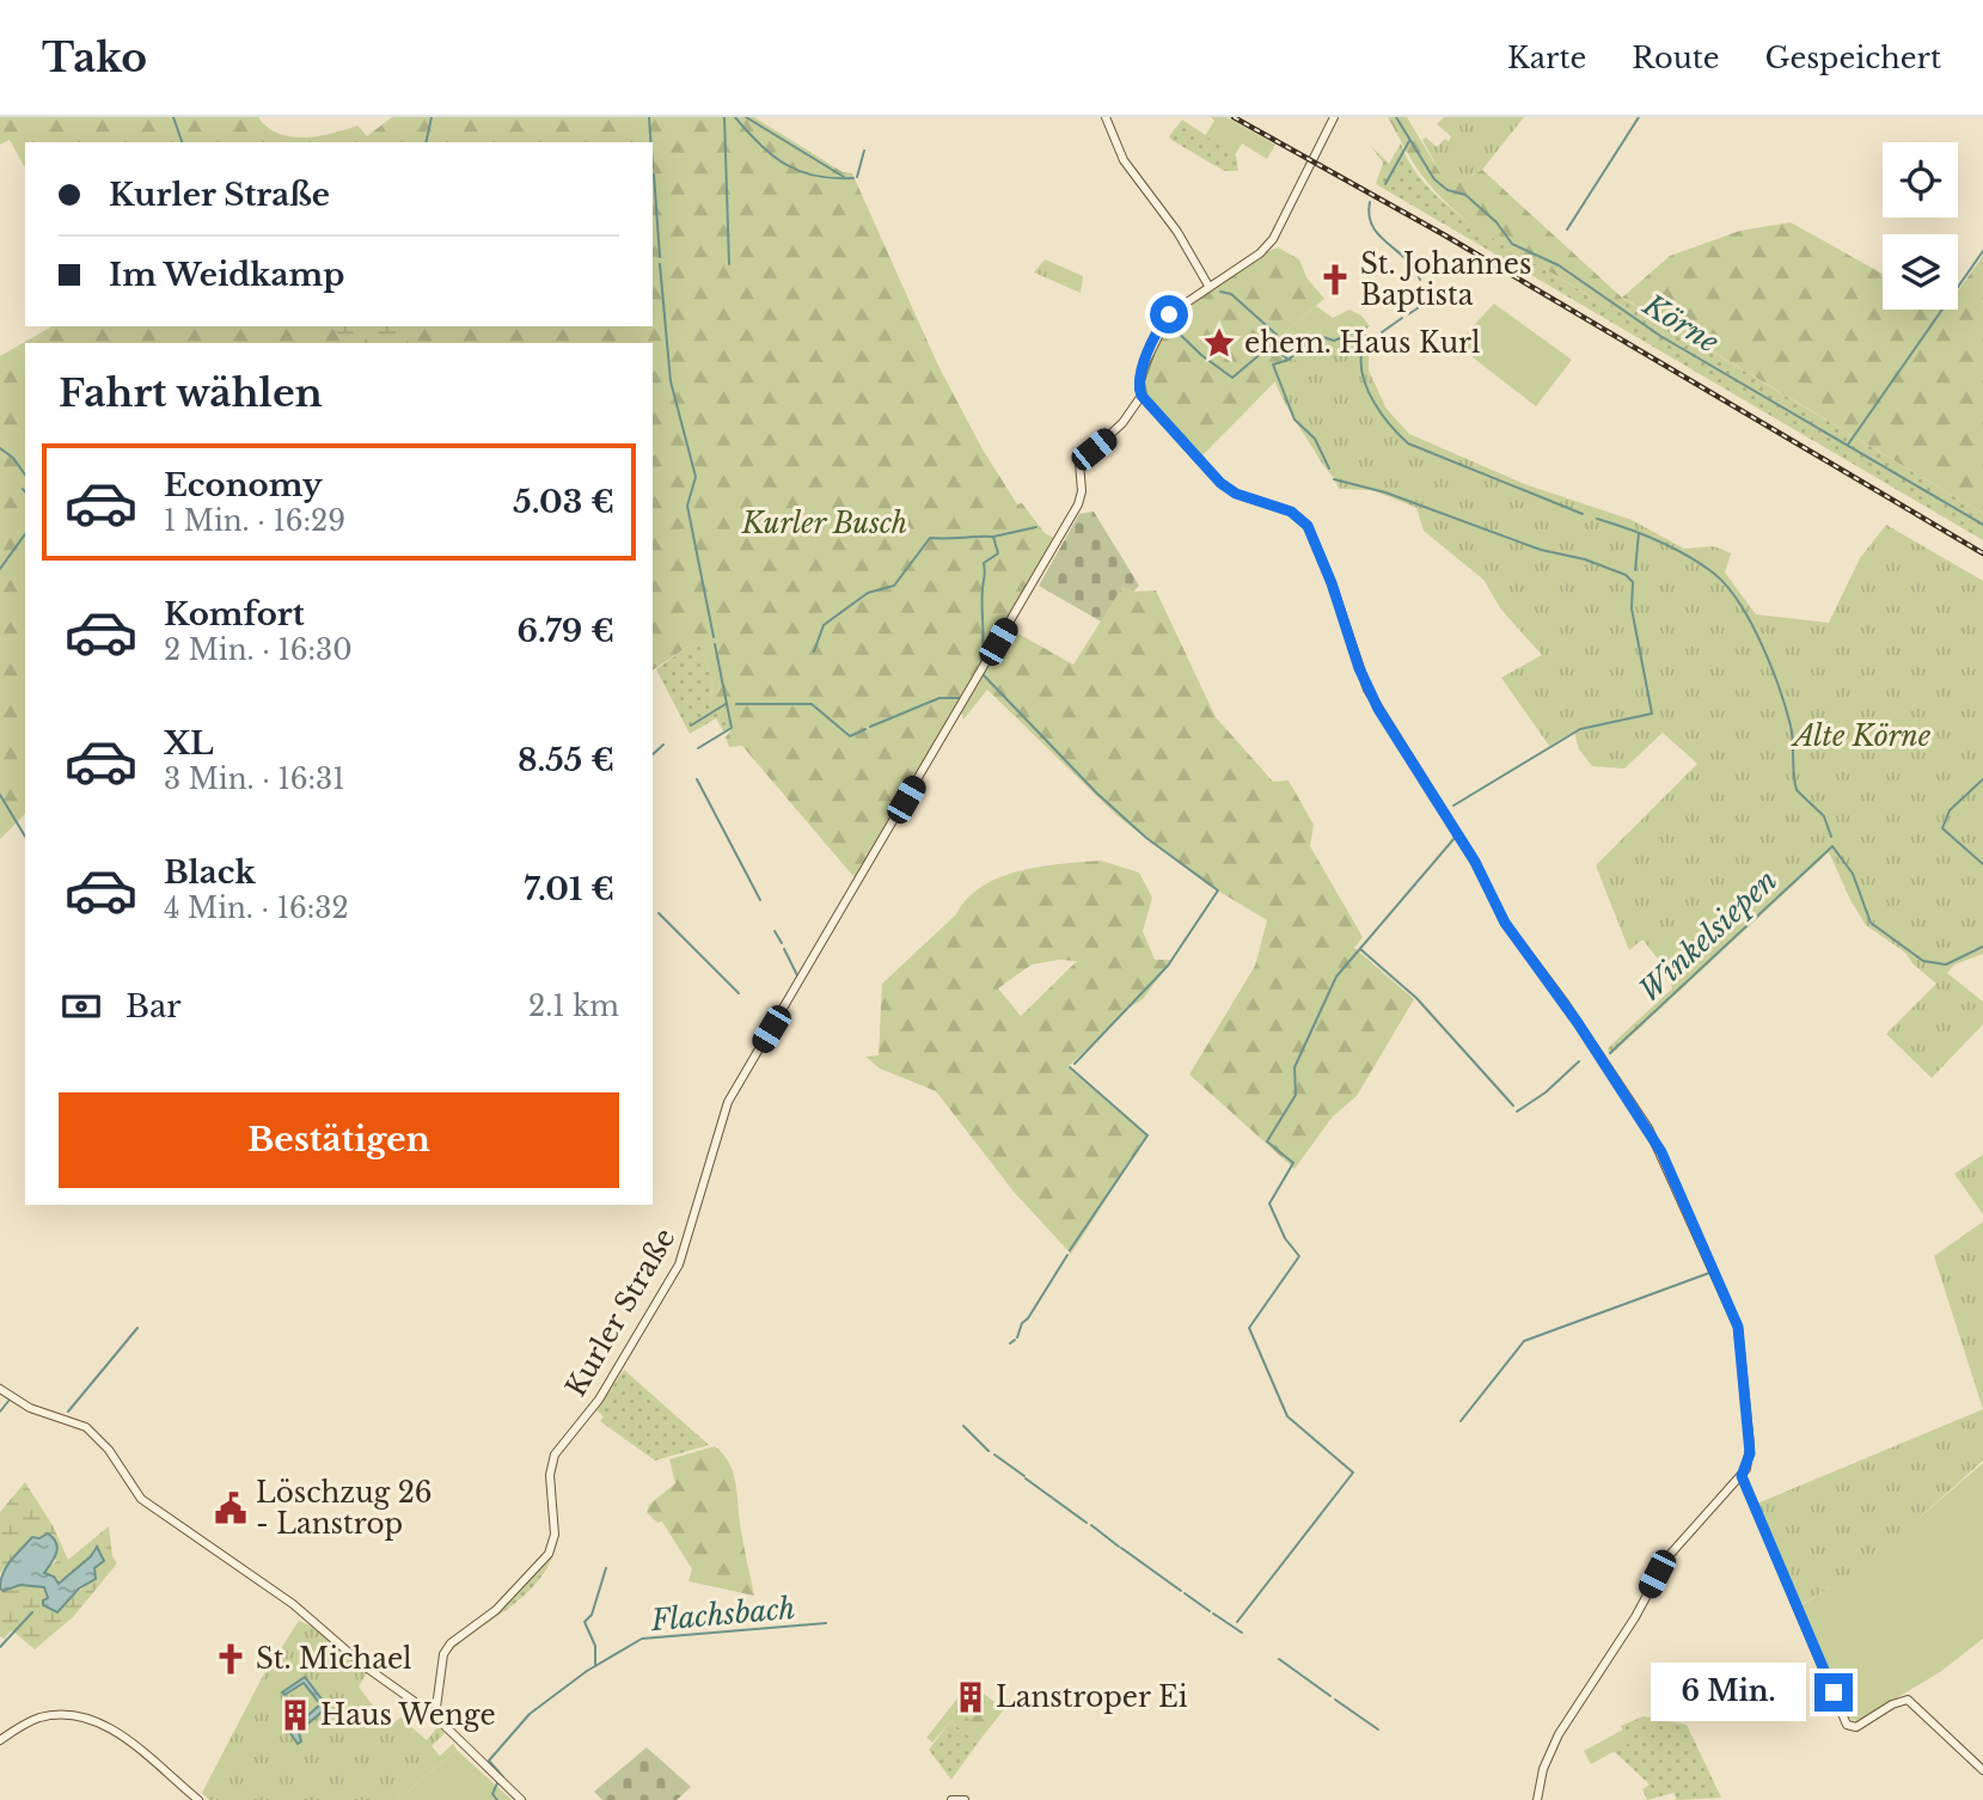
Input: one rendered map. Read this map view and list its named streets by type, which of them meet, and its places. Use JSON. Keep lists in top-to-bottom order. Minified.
{"streets":{"street":["Kurler Straße"]},"water":["Körne","Winkelsiepen","Flachsbach"],"parks":["Kurler Busch","Alte Körne"],"places":{"church":["St. Johannes Baptista","St. Michael"],"place":["ehem. Haus Kurl"],"public building":["Löschzug 26 - Lanstrop"],"building":["Lanstroper Ei","Haus Wenge"]},"page":{"header":"Tako","nav":["Karte","Route","Gespeichert"],"banner":["Kurler Straße","Im Weidkamp"],"heading":"Fahrt wählen","list":[{"name":"Economy","note":"1 Min. · 16:29","value":"5.03 €"},{"name":"Komfort","note":"2 Min. · 16:30","value":"6.79 €"},{"name":"XL","note":"3 Min. · 16:31","value":"8.55 €"},{"name":"Black","note":"4 Min. · 16:32","value":"7.01 €"}],"pay":["Bar","2.1 km"],"buttons":"Bestätigen","bubble":"6 Min."}}
